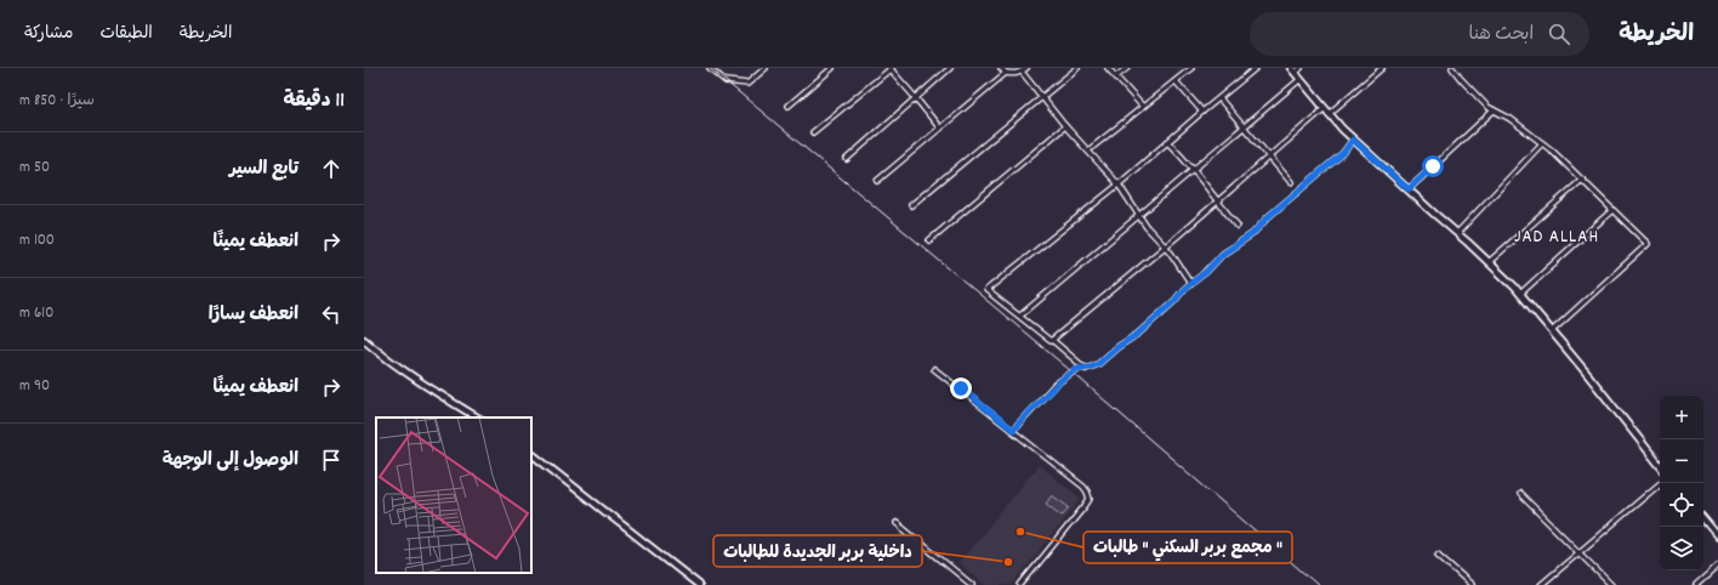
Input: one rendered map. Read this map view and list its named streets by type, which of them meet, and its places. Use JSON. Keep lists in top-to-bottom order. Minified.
{"districts":["JAD ALLAH"],"places":["مجمع بربر السكني \" طالبات \"","داخلية بربر الجديدة للطالبات"],"page":{"header":"الخريطة","search":"ابحث هنا","nav":["الخريطة","الطبقات","مشاركة"],"heading":["11 دقيقة","سيرًا · 850 m"],"list":[["تابع السير","50 m"],["انعطف يمينًا","100 m"],["انعطف يسارًا","610 m"],["انعطف يمينًا","90 m"],"الوصول إلى الوجهة"],"map_buttons":["+","−"]}}
